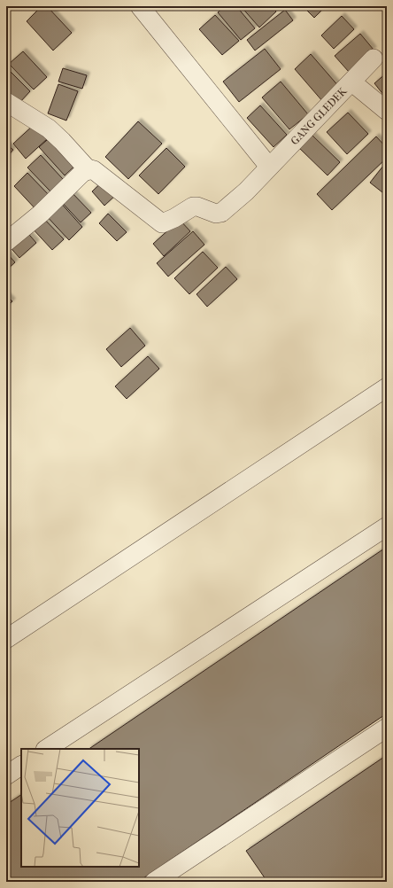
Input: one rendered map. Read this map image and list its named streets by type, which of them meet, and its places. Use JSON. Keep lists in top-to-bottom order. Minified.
{"streets":{"street":["GANG GLEDEK"]}}
